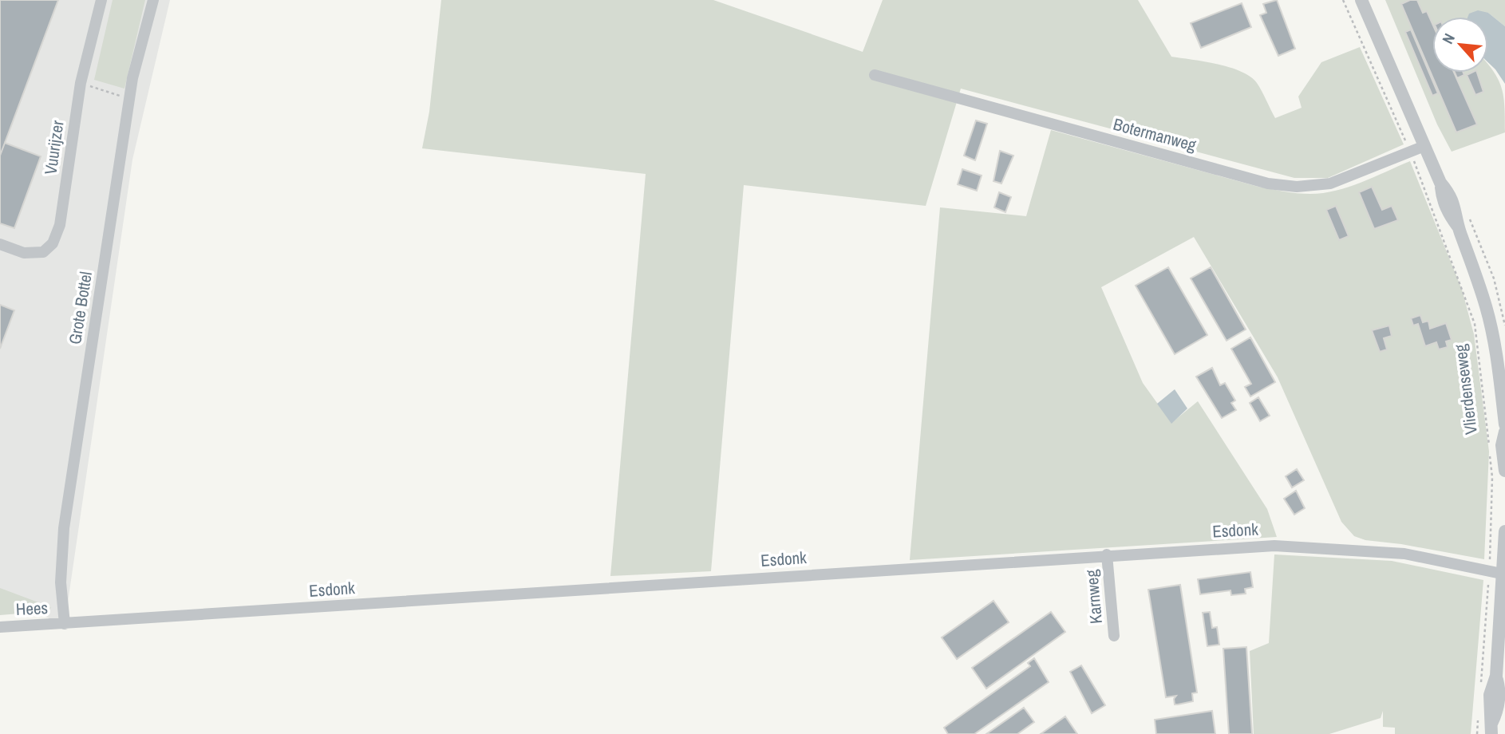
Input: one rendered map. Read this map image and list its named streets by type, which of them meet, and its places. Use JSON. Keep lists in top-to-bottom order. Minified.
{"streets":{"street":["Botermanweg","Vuurijzer","Grote Bottel","Vlierdenseweg","Esdonk","Karnweg","Hees"]},"crossings":[["Botermanweg","Vlierdenseweg"],["Grote Bottel","Esdonk"],["Grote Bottel","Hees"],["Vlierdenseweg","Esdonk"],["Esdonk","Karnweg"],["Esdonk","Hees"]],"north":"top left"}
